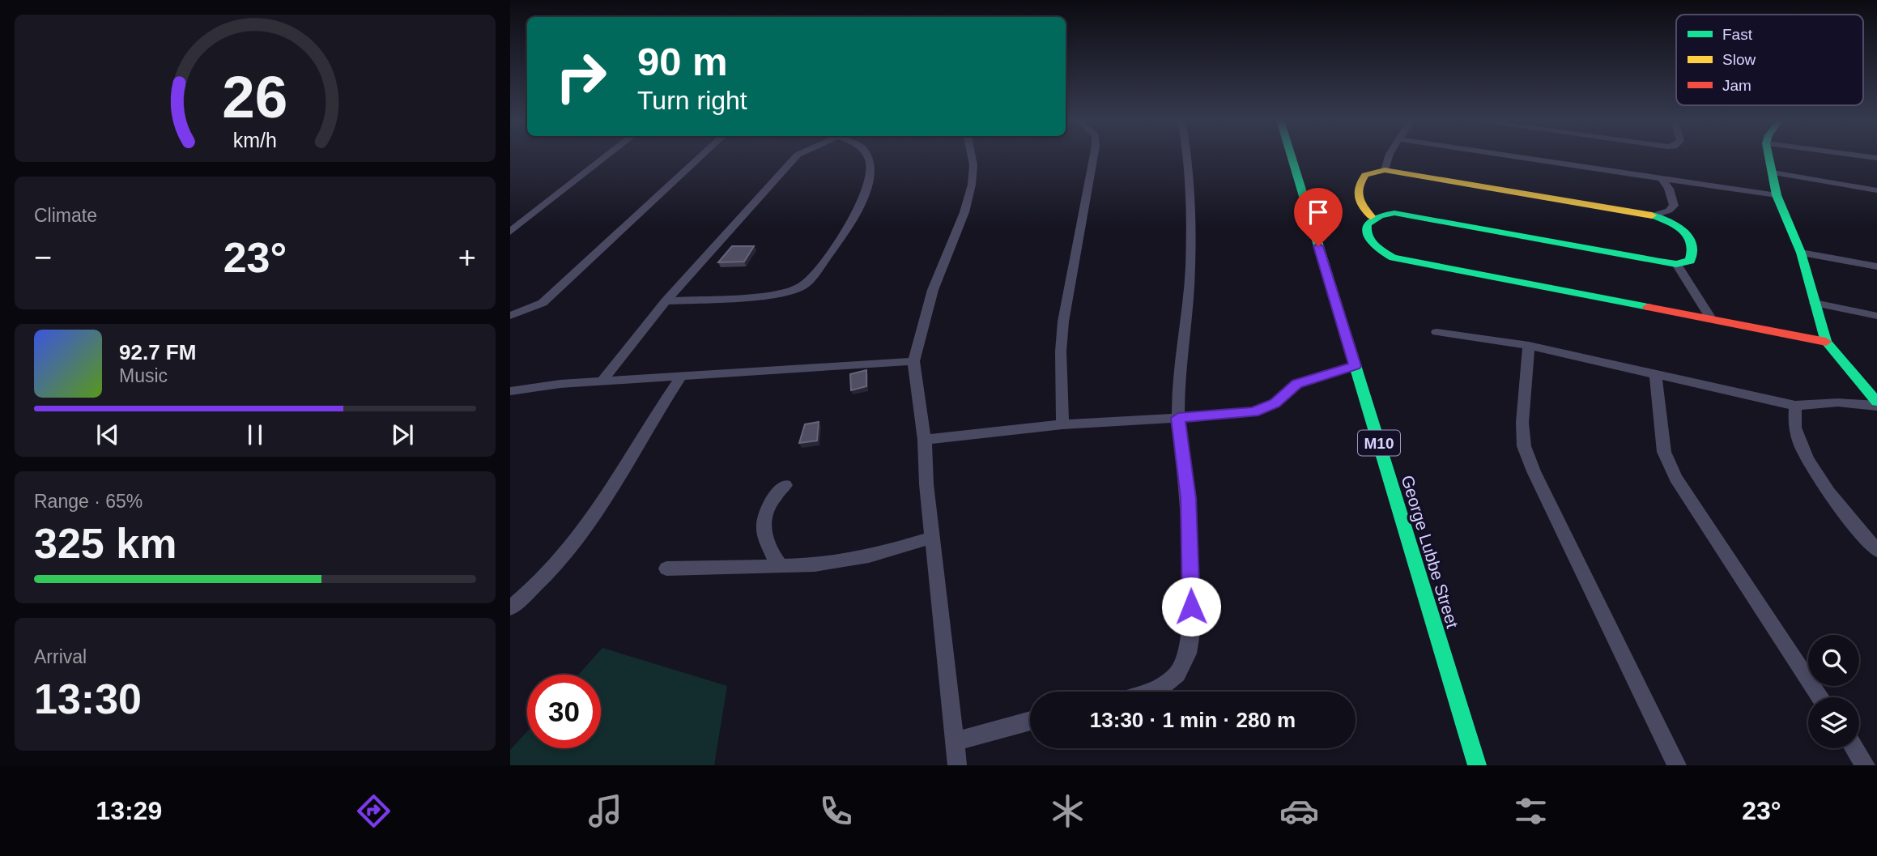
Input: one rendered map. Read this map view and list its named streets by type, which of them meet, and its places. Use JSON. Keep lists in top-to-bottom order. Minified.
{"streets":{"street":["M10","George Lubbe Street"]},"legend":["Fast","Slow","Jam"],"page":{"turn":["90 m","Turn right"],"tile":["Climate",["Range · 65%","325 km"],["Arrival","13:30"]],"heat":["−","23°","+"],"song":["92.7 FM","Music"],"limit":"30","trip":"13:30 · 1 min · 280 m","tabs":["13:29","23°"],"gauge":["26","km/h"]}}
